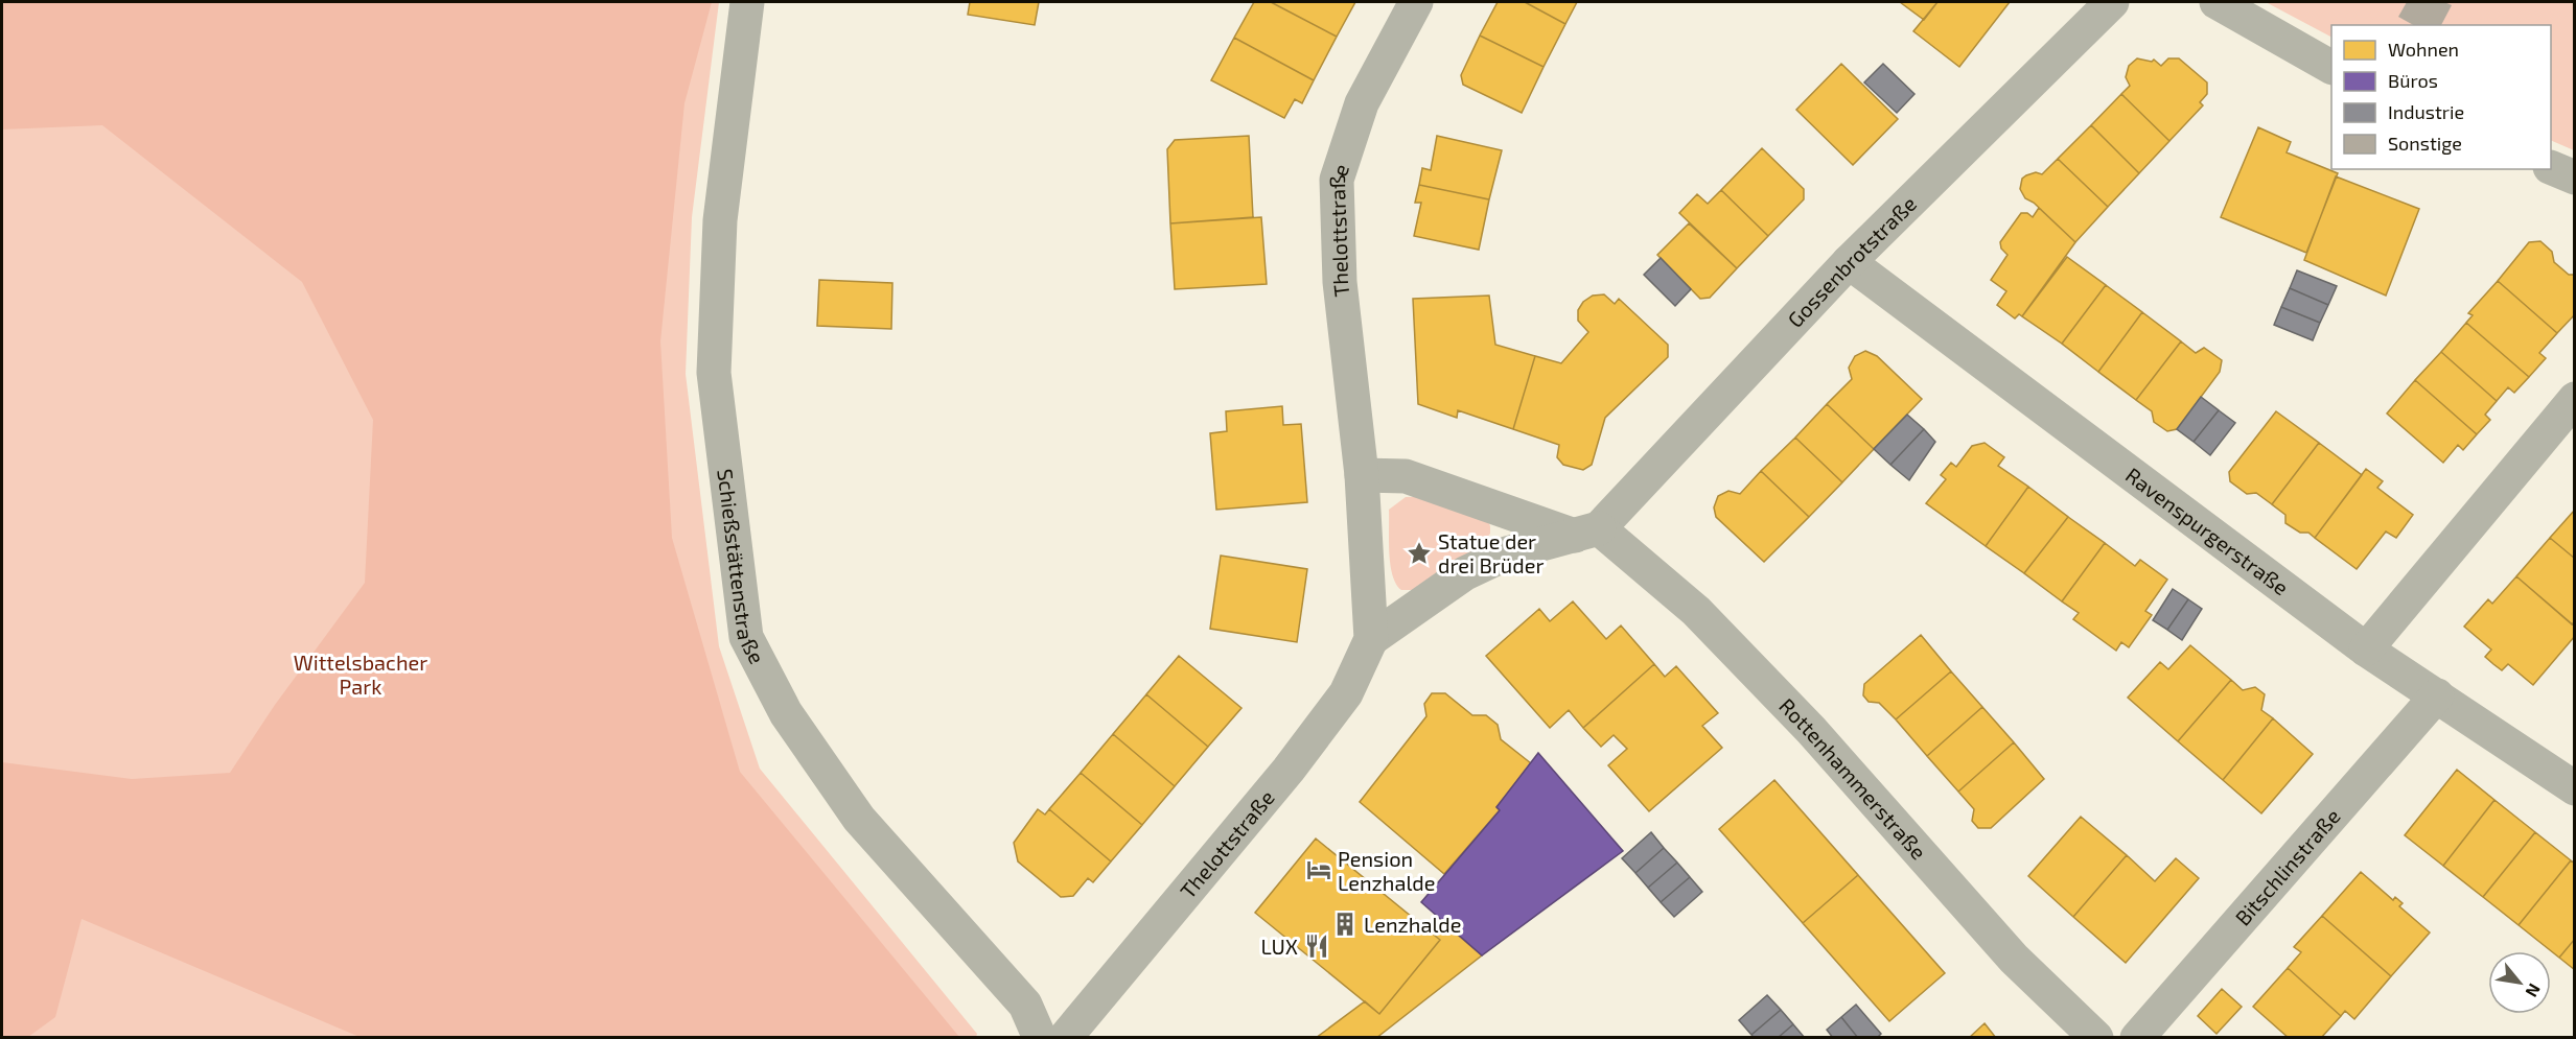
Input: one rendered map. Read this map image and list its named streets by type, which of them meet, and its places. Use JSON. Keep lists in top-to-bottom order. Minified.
{"streets":{"street":["Thelottstraße","Gossenbrotstraße","Ravenspurgerstraße","Schießstättenstraße","Rottenhammerstraße","Bitschlinstraße"]},"crossings":[["Gossenbrotstraße","Ravenspurgerstraße"],["Gossenbrotstraße","Rottenhammerstraße"],["Ravenspurgerstraße","Bitschlinstraße"]],"parks":["Wittelsbacher Park"],"places":{"place":["Statue der drei Brüder"],"hotel":["Pension Lenzhalde"],"building":["Lenzhalde"],"restaurant":["LUX"]},"legend":["Wohnen","Büros","Industrie","Sonstige"],"north":"bottom right"}
